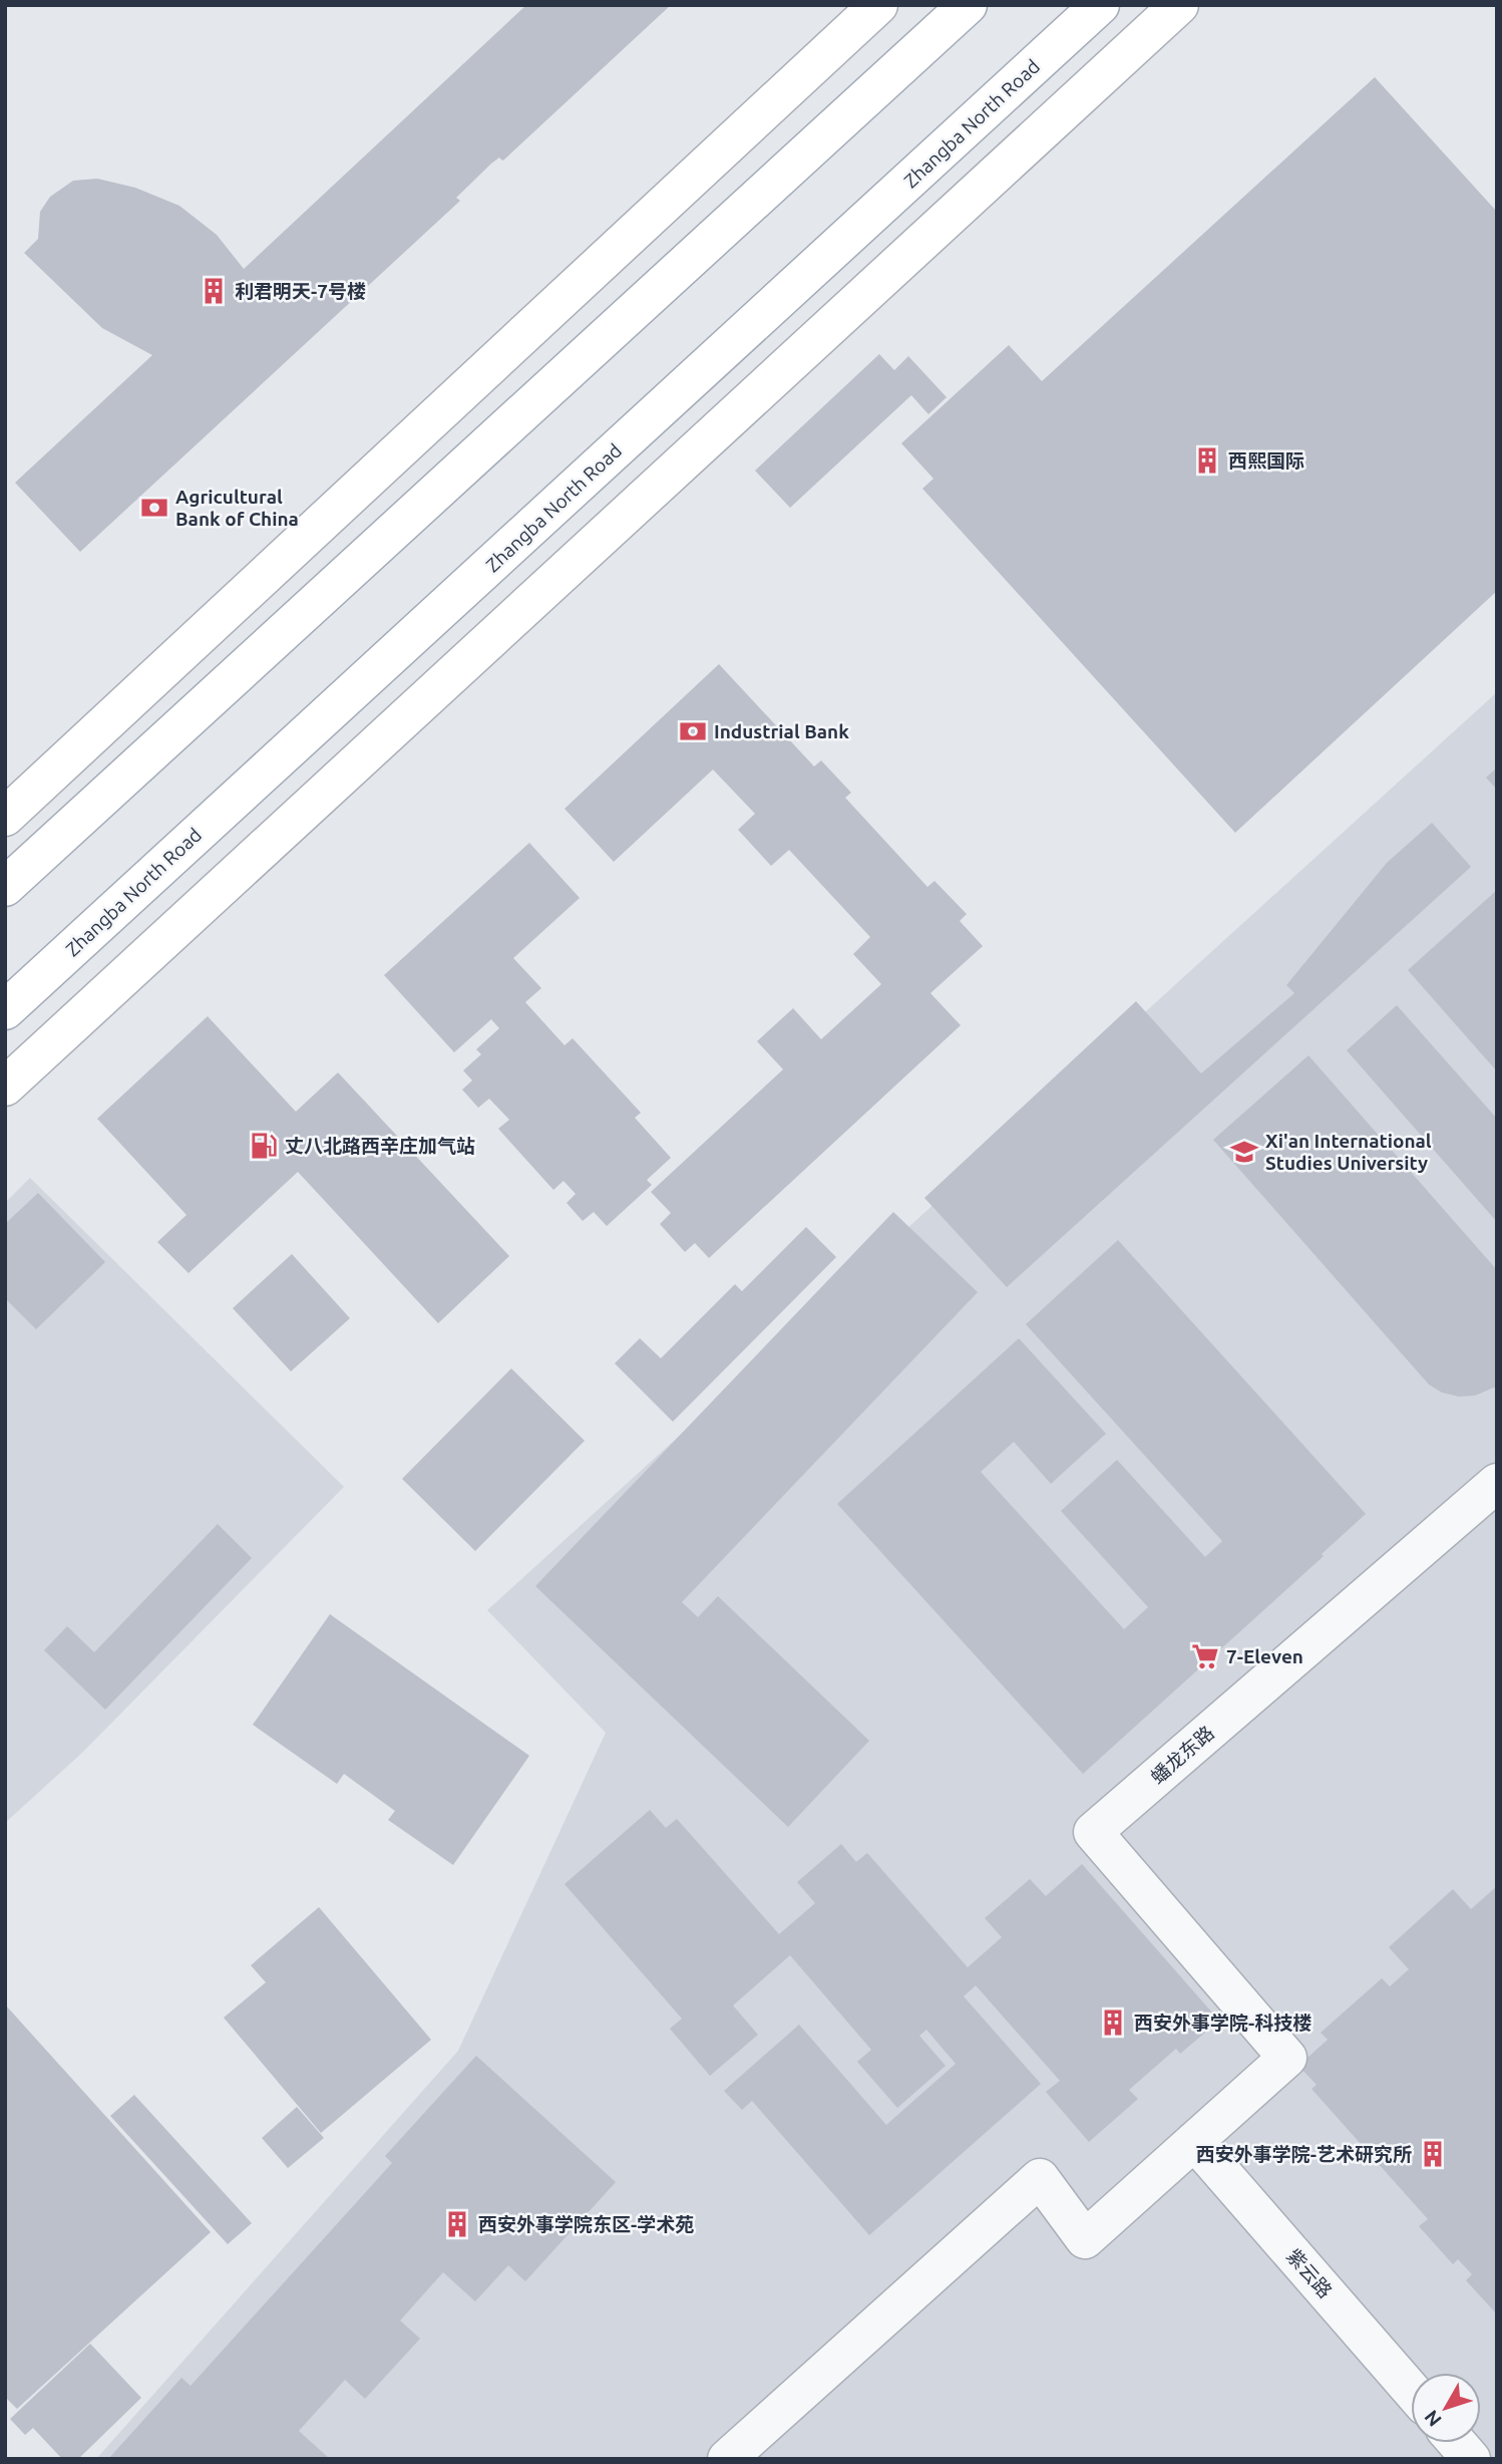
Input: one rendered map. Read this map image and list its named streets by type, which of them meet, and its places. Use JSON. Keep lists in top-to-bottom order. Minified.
{"streets":{"main road":["Zhangba North Road"],"street":["蟠龙东路","紫云路"]},"crossings":[["蟠龙东路","紫云路"]],"places":{"building":["利君明天-7号楼","西熙国际","西安外事学院-科技楼","西安外事学院-艺术研究所","西安外事学院东区-学术苑"],"bank":["Agricultural Bank of China","Industrial Bank"],"fuel station":["丈八北路西辛庄加气站"],"school or university":["Xi'an International Studies University"],"supermarket":["7-Eleven"]},"north":"bottom left"}
